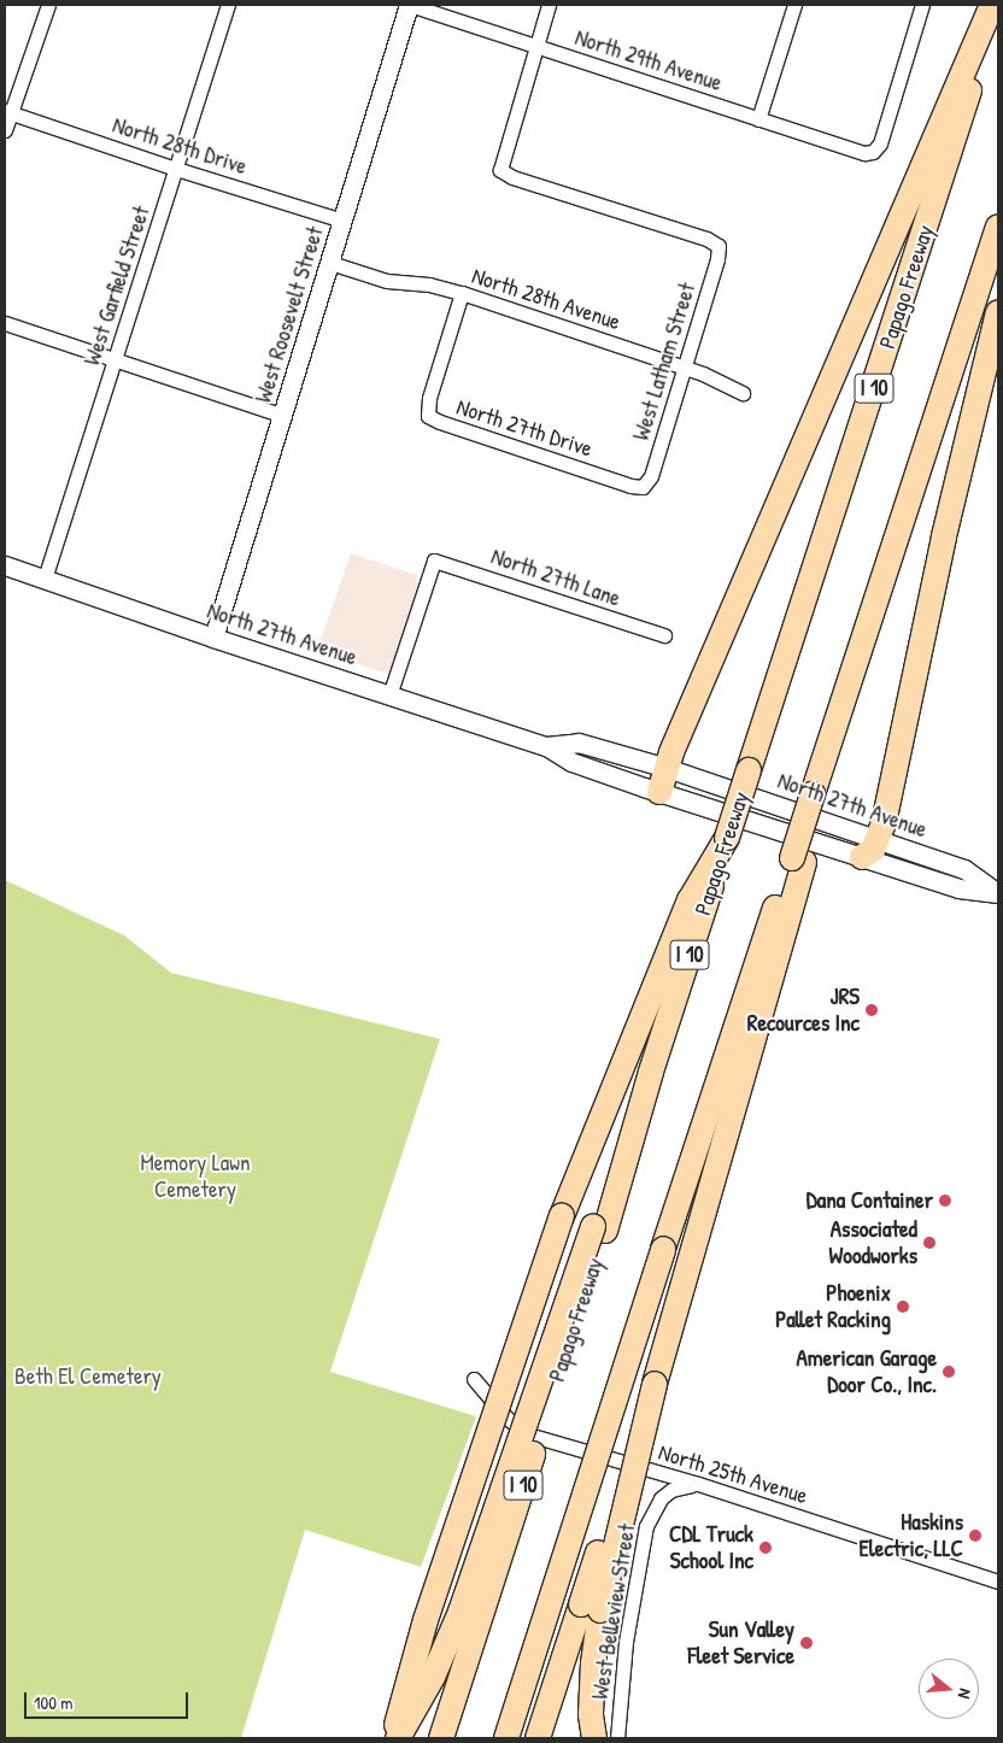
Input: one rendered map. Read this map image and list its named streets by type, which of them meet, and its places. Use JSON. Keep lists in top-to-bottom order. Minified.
{"streets":{"highway":["Papago Freeway","I 10"],"main road":["West Roosevelt Street","North 27th Avenue"],"street":["North 29th Avenue","North 28th Drive","West Garfield Street","North 28th Avenue","West Latham Street","North 27th Drive","North 27th Lane","North 25th Avenue","West Belleview Street"]},"crossings":[["North 29th Avenue","West Roosevelt Street"],["North 29th Avenue","West Latham Street"],["North 28th Drive","West Garfield Street"],["North 28th Drive","West Roosevelt Street"],["West Garfield Street","North 27th Avenue"],["North 28th Avenue","West Roosevelt Street"],["North 28th Avenue","West Latham Street"],["North 28th Avenue","North 27th Drive"],["West Roosevelt Street","North 27th Avenue"],["West Latham Street","North 27th Drive"],["North 27th Lane","North 27th Avenue"],["North 25th Avenue","West Belleview Street"]],"parks":["Memory Lawn Cemetery","Beth El Cemetery"],"places":["JRS Recources Inc","Dana Container","Associated Woodworks","Phoenix Pallet Racking","American Garage Door Co., Inc.","Haskins Electric, LLC","CDL Truck School Inc","Sun Valley Fleet Service"],"scale_bar":"100 m","north":"right"}
